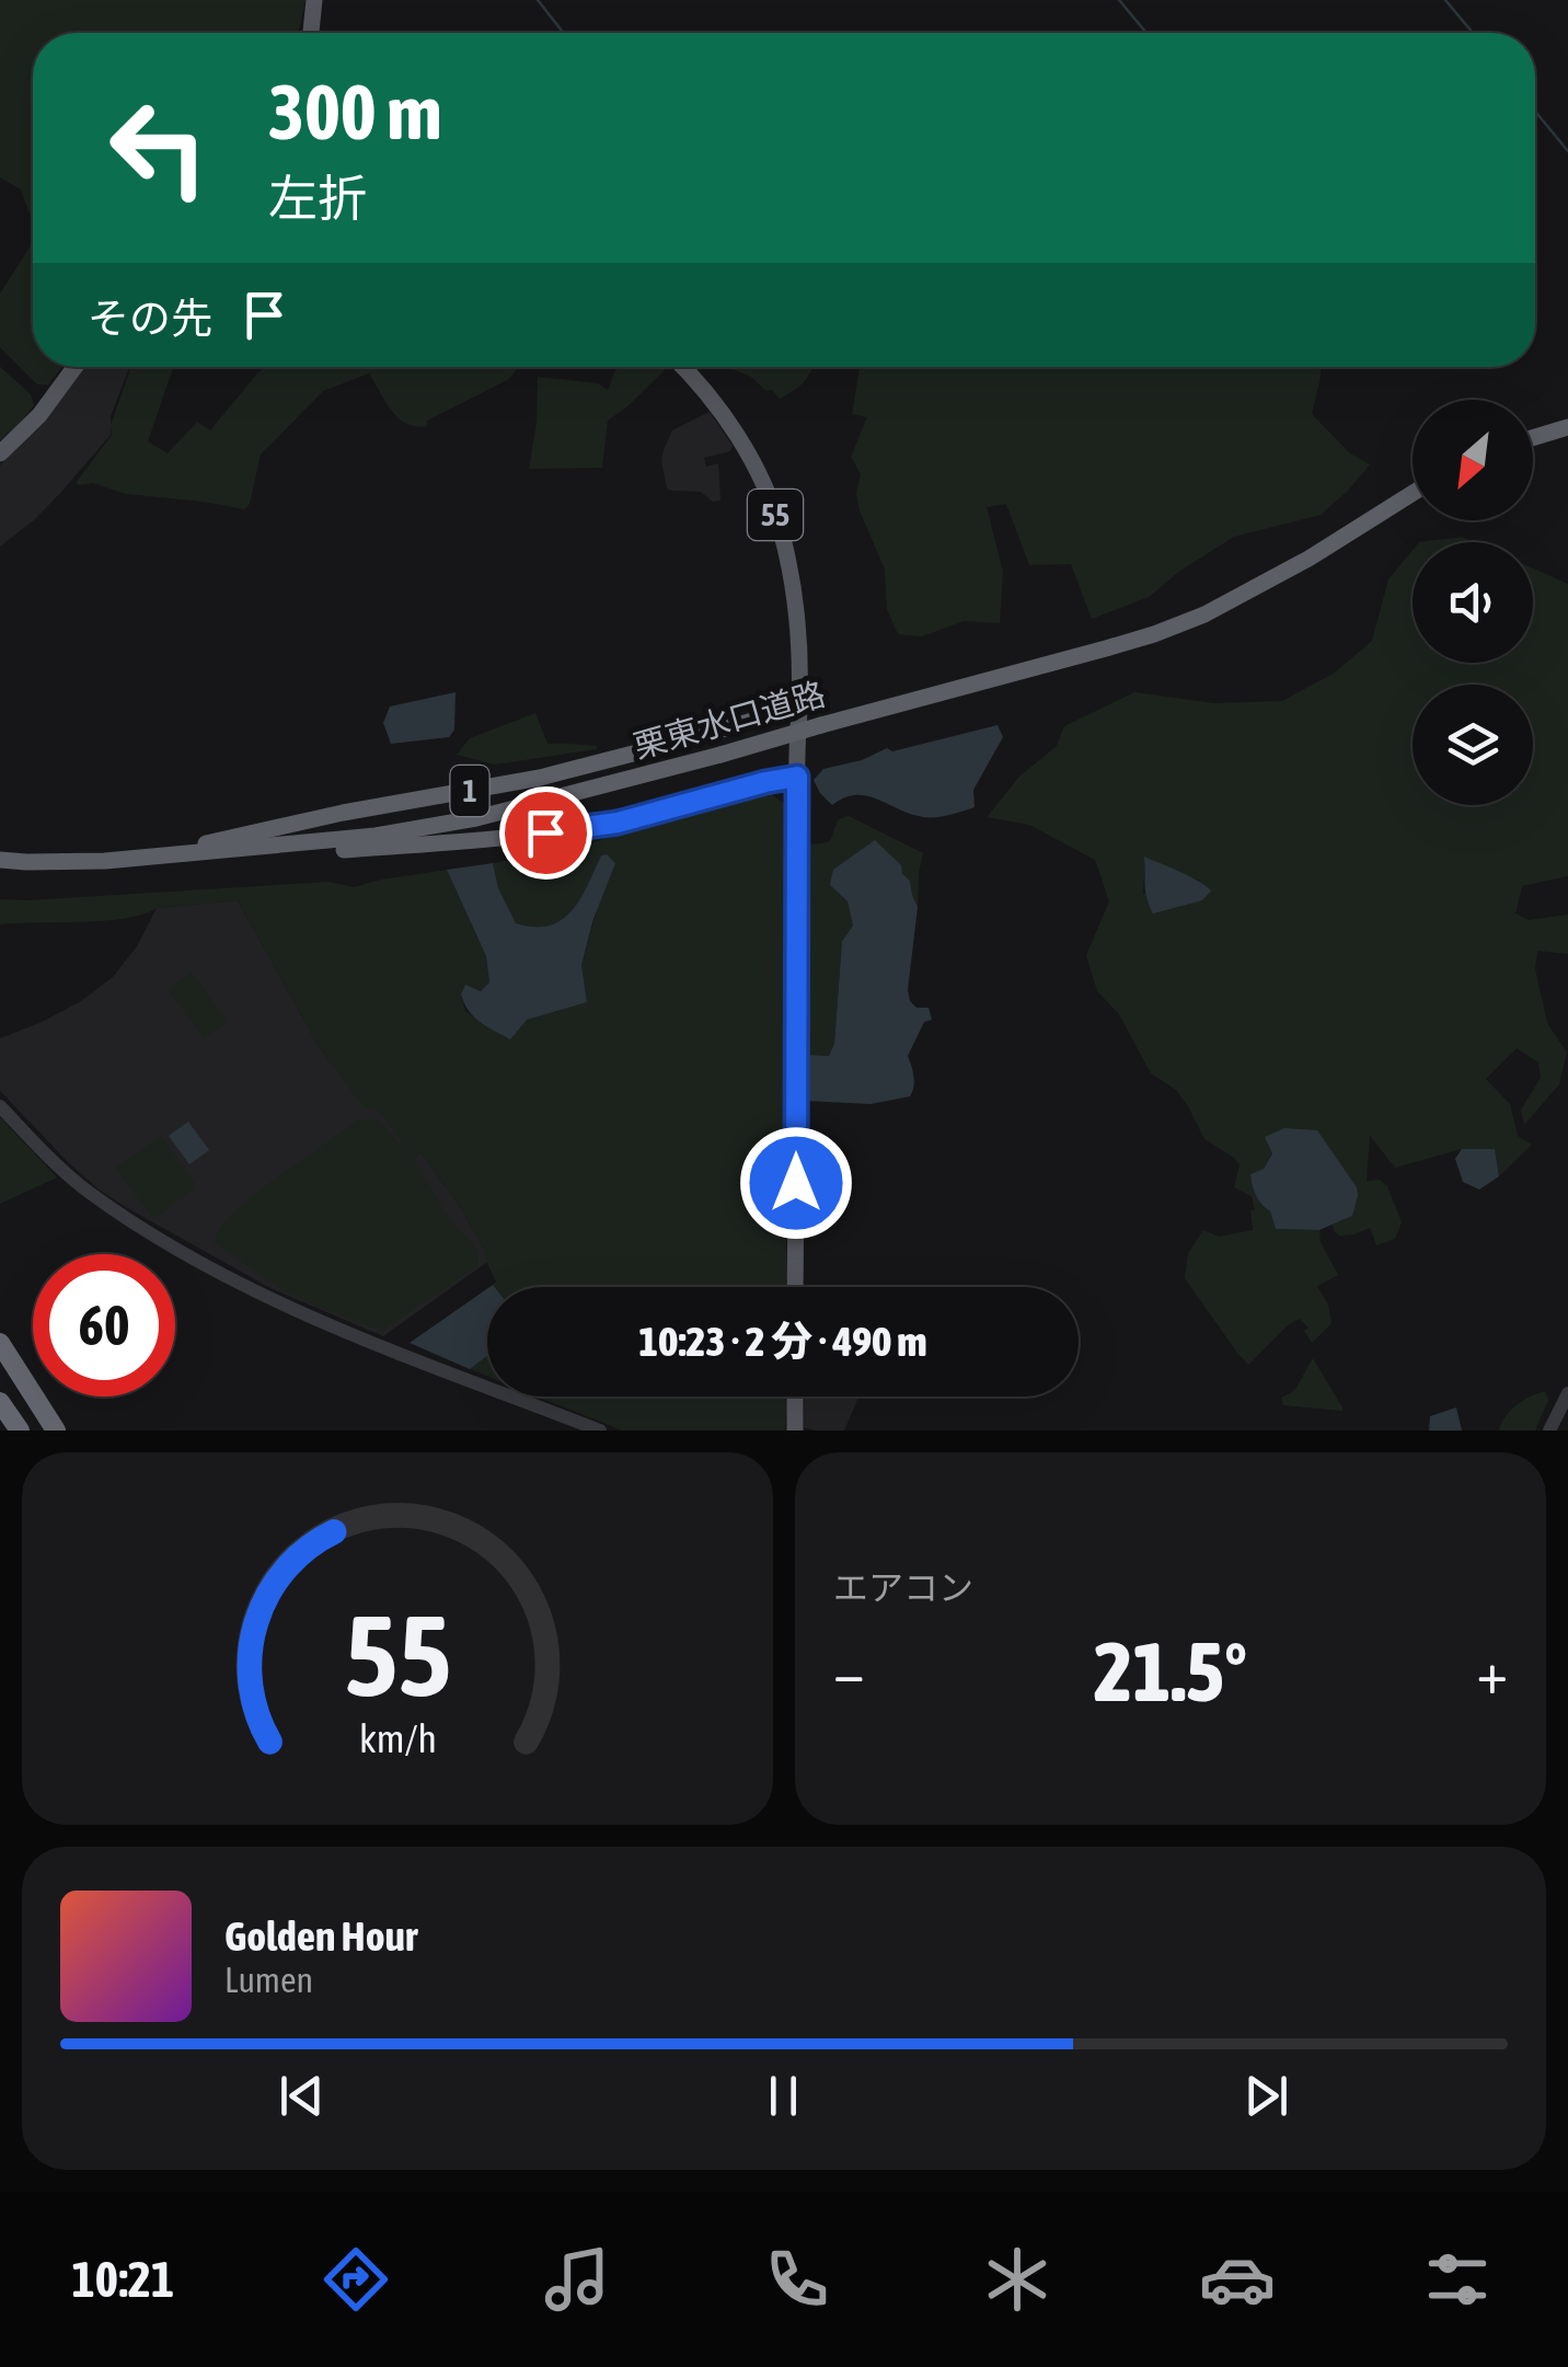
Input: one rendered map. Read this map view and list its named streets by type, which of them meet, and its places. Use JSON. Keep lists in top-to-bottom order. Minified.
{"streets":{"highway":["栗東水口道路","1"],"main road":["55"]},"crossings":[["55","1"],["栗東水口道路","1"]],"north":"bottom left","page":{"turn":["300 m","左折"],"then":"その先","limit":"60","trip":"10:23 · 2 分 · 490 m","tile":"エアコン","heat":["−","21.5°","+"],"song":["Golden Hour","Lumen"],"tabs":"10:21","gauge":["55","km/h"]}}
